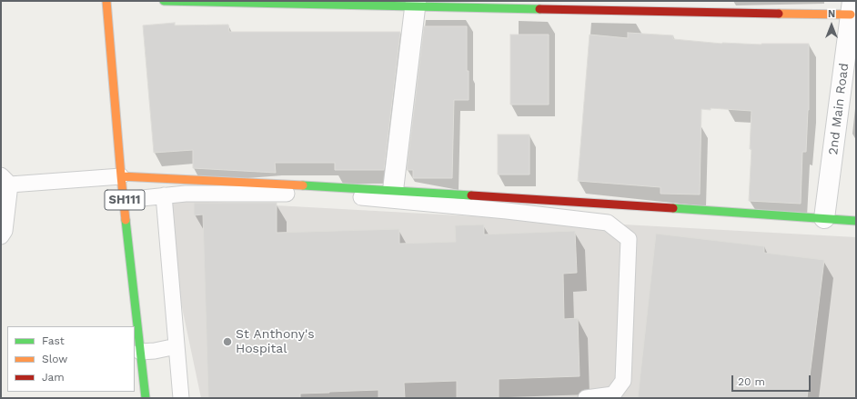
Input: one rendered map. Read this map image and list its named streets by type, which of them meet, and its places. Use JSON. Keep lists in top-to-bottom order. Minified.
{"streets":{"street":["2nd Main Road","SH111"]},"places":["St Anthony's Hospital"],"legend":["Fast","Slow","Jam"],"scale_bar":"20 m","north":"top"}
